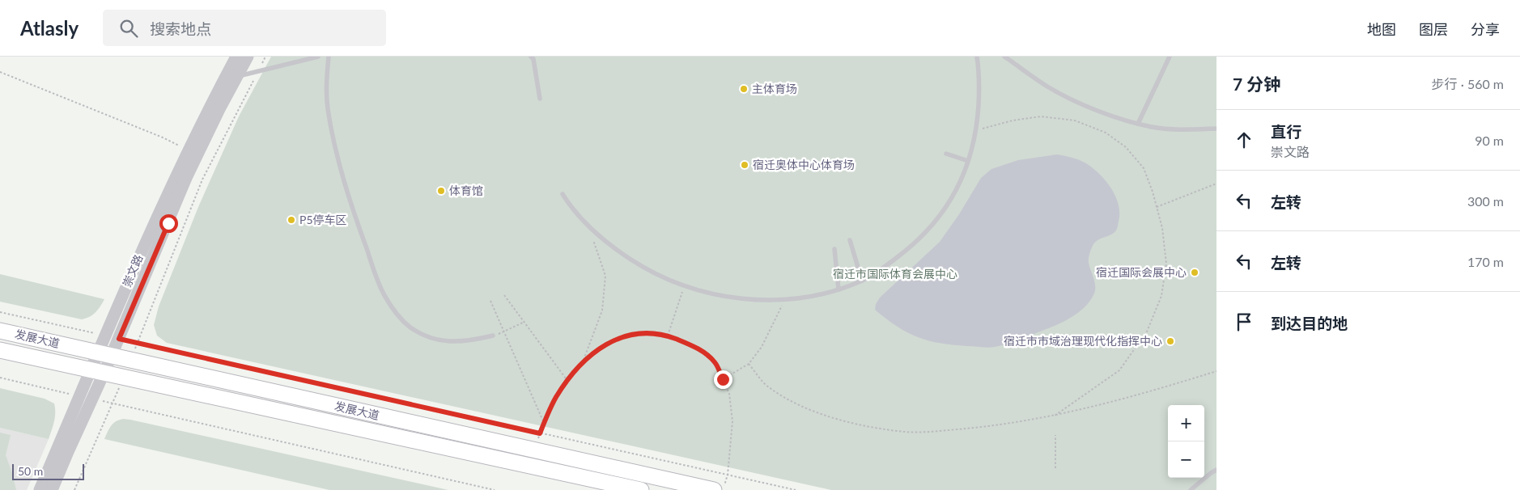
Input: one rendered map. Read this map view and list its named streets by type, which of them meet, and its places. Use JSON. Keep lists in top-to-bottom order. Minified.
{"streets":{"main road":["发展大道"],"street":["崇文路"]},"crossings":[["崇文路","发展大道"]],"parks":["宿迁市国际体育会展中心"],"places":["主体育场","宿迁奥体中心体育场","体育馆","P5停车区","宿迁国际会展中心","宿迁市市域治理现代化指挥中心"],"scale_bar":"50 m","page":{"header":"Atlasly","search":"搜索地点","nav":["地图","图层","分享"],"heading":["7 分钟","步行 · 560 m"],"list":[["直行","崇文路","90 m"],["左转","300 m"],["左转","170 m"],"到达目的地"],"map_buttons":["+","−"],"scale":"50 m"}}
